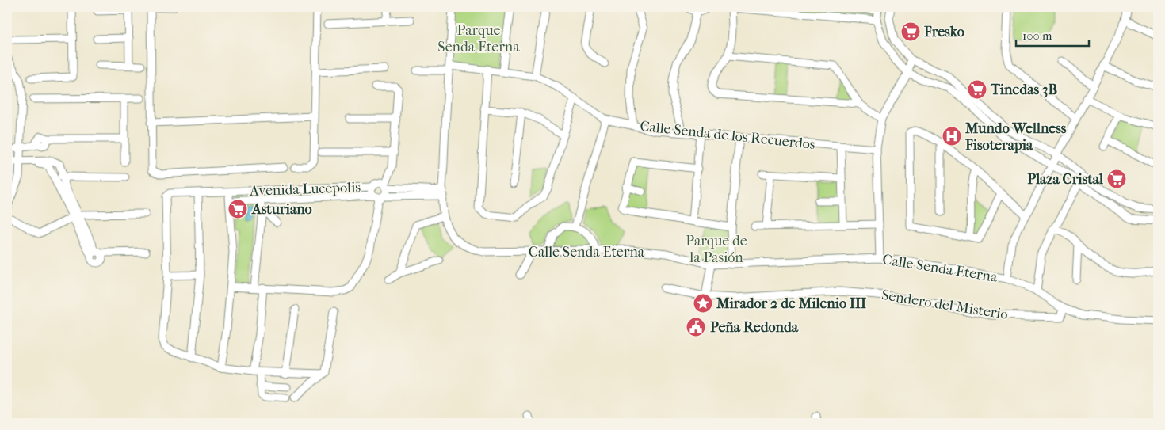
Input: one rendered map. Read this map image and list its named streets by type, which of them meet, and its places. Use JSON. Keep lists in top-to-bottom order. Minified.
{"streets":{"street":["Calle Senda de los Recuerdos","Avenida Lucepolis","Calle Senda Eterna","Sendero del Misterio"]},"crossings":[["Calle Senda de los Recuerdos","Calle Senda Eterna"],["Avenida Lucepolis","Calle Senda Eterna"],["Calle Senda Eterna","Sendero del Misterio"]],"parks":["Parque Senda Eterna","Parque de la Pasión"],"places":{"supermarket":["Fresko","Tinedas 3B","Plaza Cristal","Asturiano"],"hospital":["Mundo Wellness Fisoterapia"],"place":["Mirador 2 de Milenio III"],"public building":["Peña Redonda"]},"scale_bar":"100 m"}
